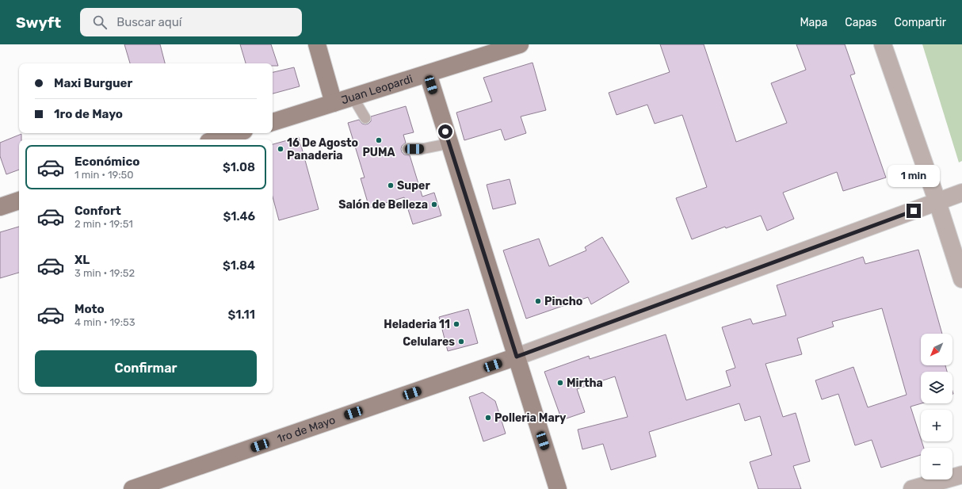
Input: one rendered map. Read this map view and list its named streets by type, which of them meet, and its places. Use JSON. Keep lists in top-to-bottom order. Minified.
{"streets":{"main road":["Juan Leopardi","1ro de Mayo"]},"places":["PUMA","16 De Agosto Panaderia","Super","Salón de Belleza","Pincho","Heladeria 11","Celulares","Mirtha","Polleria Mary"],"north":"bottom left","page":{"header":"Swyft","search":"Buscar aquí","nav":["Mapa","Capas","Compartir"],"banner":["Maxi Burguer","1ro de Mayo"],"list":[{"name":"Económico","note":"1 min · 19:50","value":"$1.08"},{"name":"Confort","note":"2 min · 19:51","value":"$1.46"},{"name":"XL","note":"3 min · 19:52","value":"$1.84"},{"name":"Moto","note":"4 min · 19:53","value":"$1.11"}],"bubble":"1 min","map_buttons":["+","−"],"buttons":"Confirmar"}}
